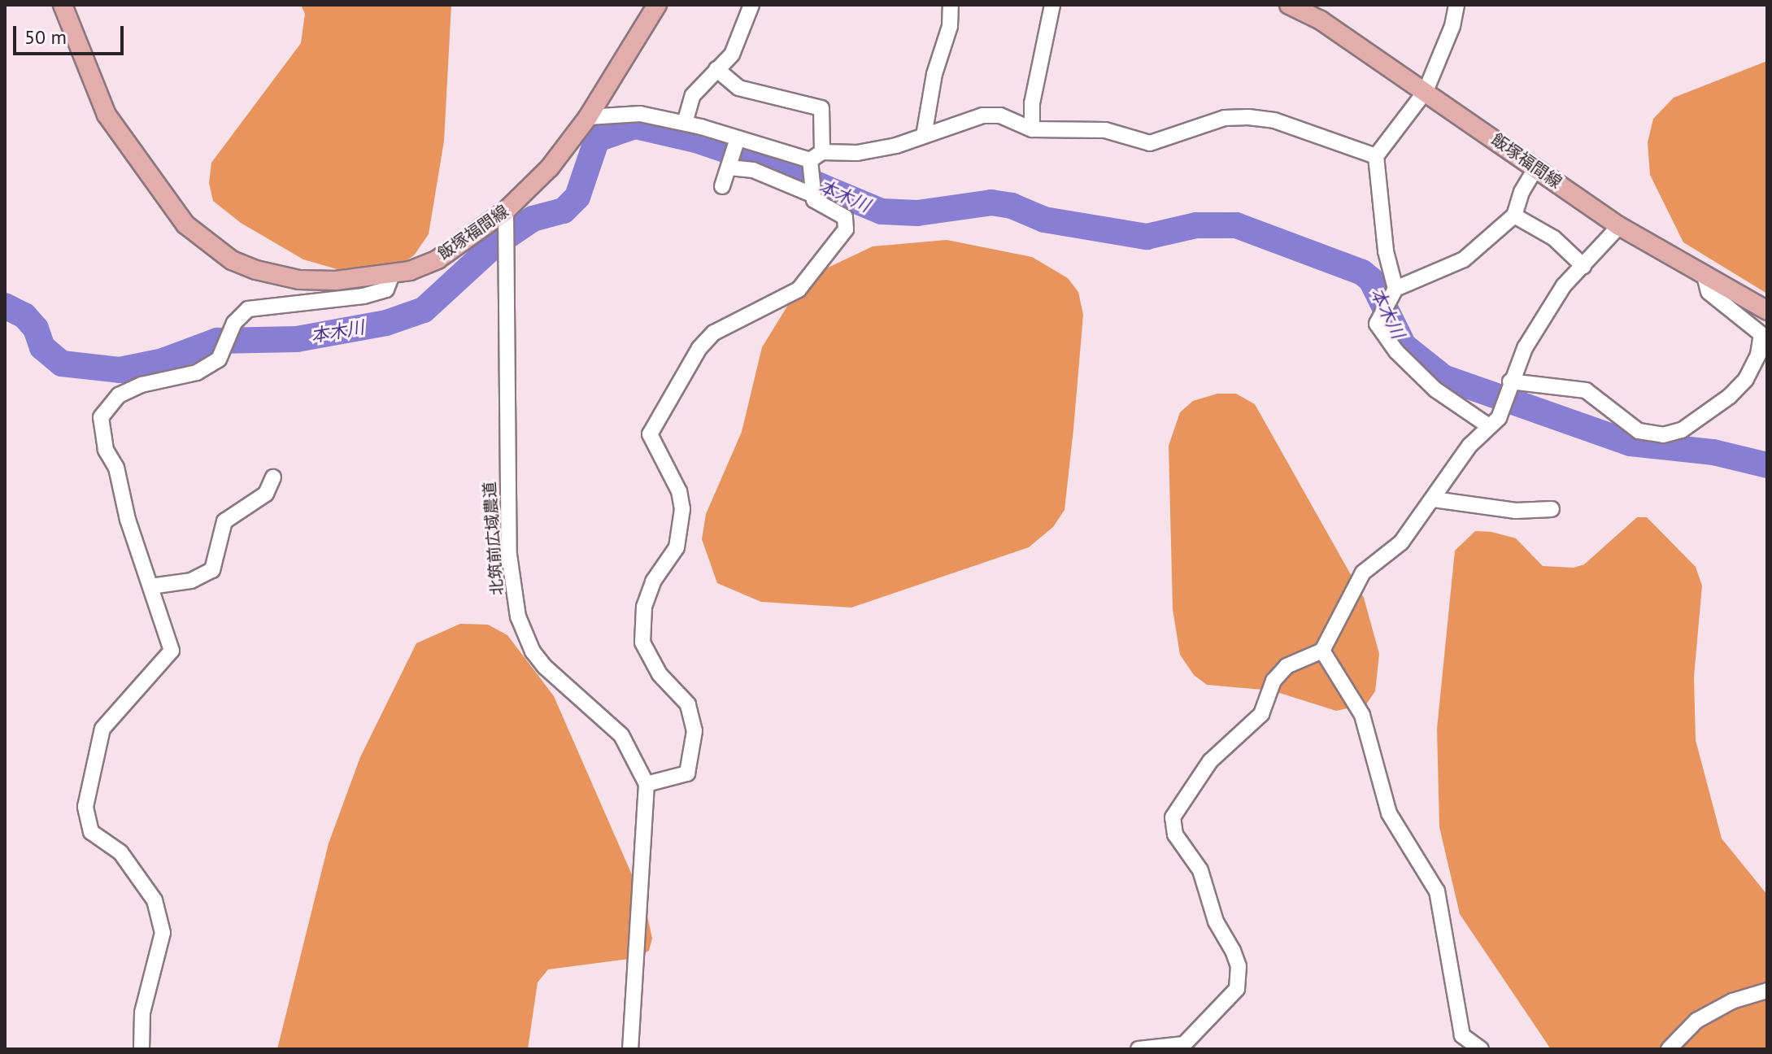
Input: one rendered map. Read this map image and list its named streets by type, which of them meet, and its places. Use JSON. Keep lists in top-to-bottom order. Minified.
{"streets":{"main road":["飯塚福間線"],"street":["北筑前広域農道"]},"crossings":[["飯塚福間線","北筑前広域農道"]],"water":["本木川"],"scale_bar":"50 m"}
